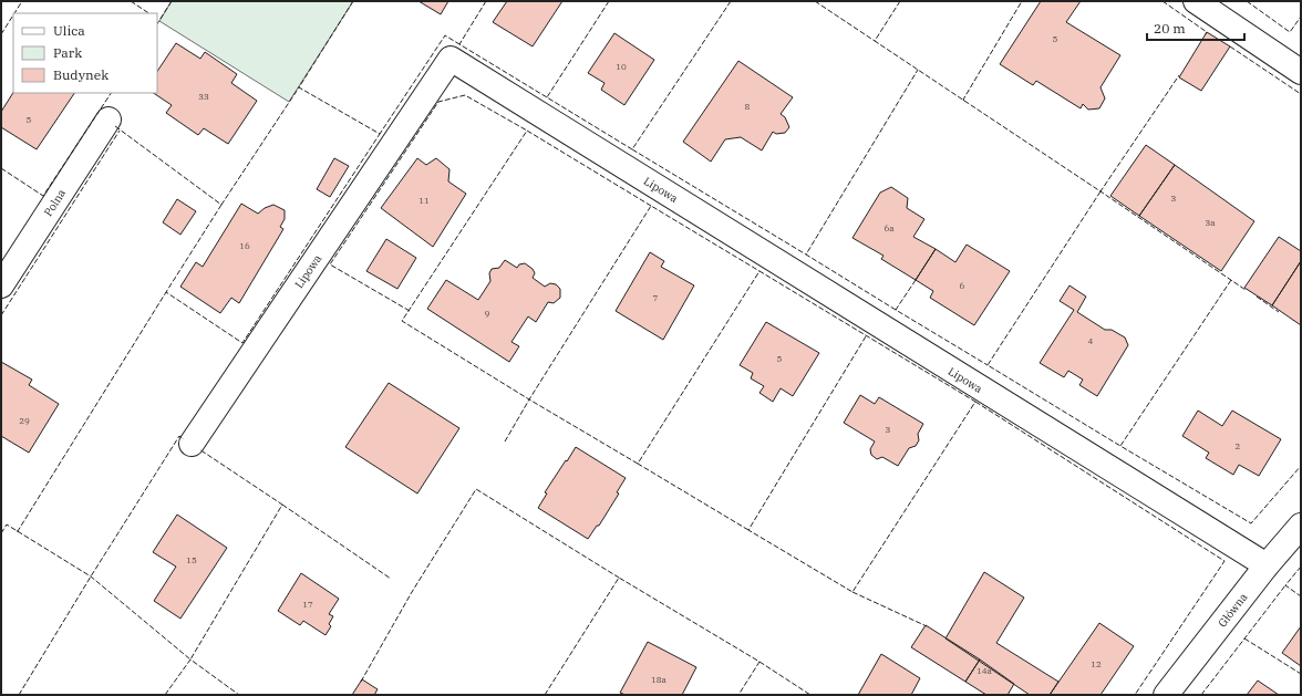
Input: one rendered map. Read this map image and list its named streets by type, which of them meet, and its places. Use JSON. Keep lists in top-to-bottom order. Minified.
{"streets":{"street":["Lipowa","Polna","Główna"]},"crossings":[["Lipowa","Główna"]],"house_numbers":["5","10","33","8","5","3","11","3a","6a","16","6","7","9","4","5","29","3","2","15","17","12","14a","18a"],"legend":["Ulica","Park","Budynek"],"scale_bar":"20 m"}
